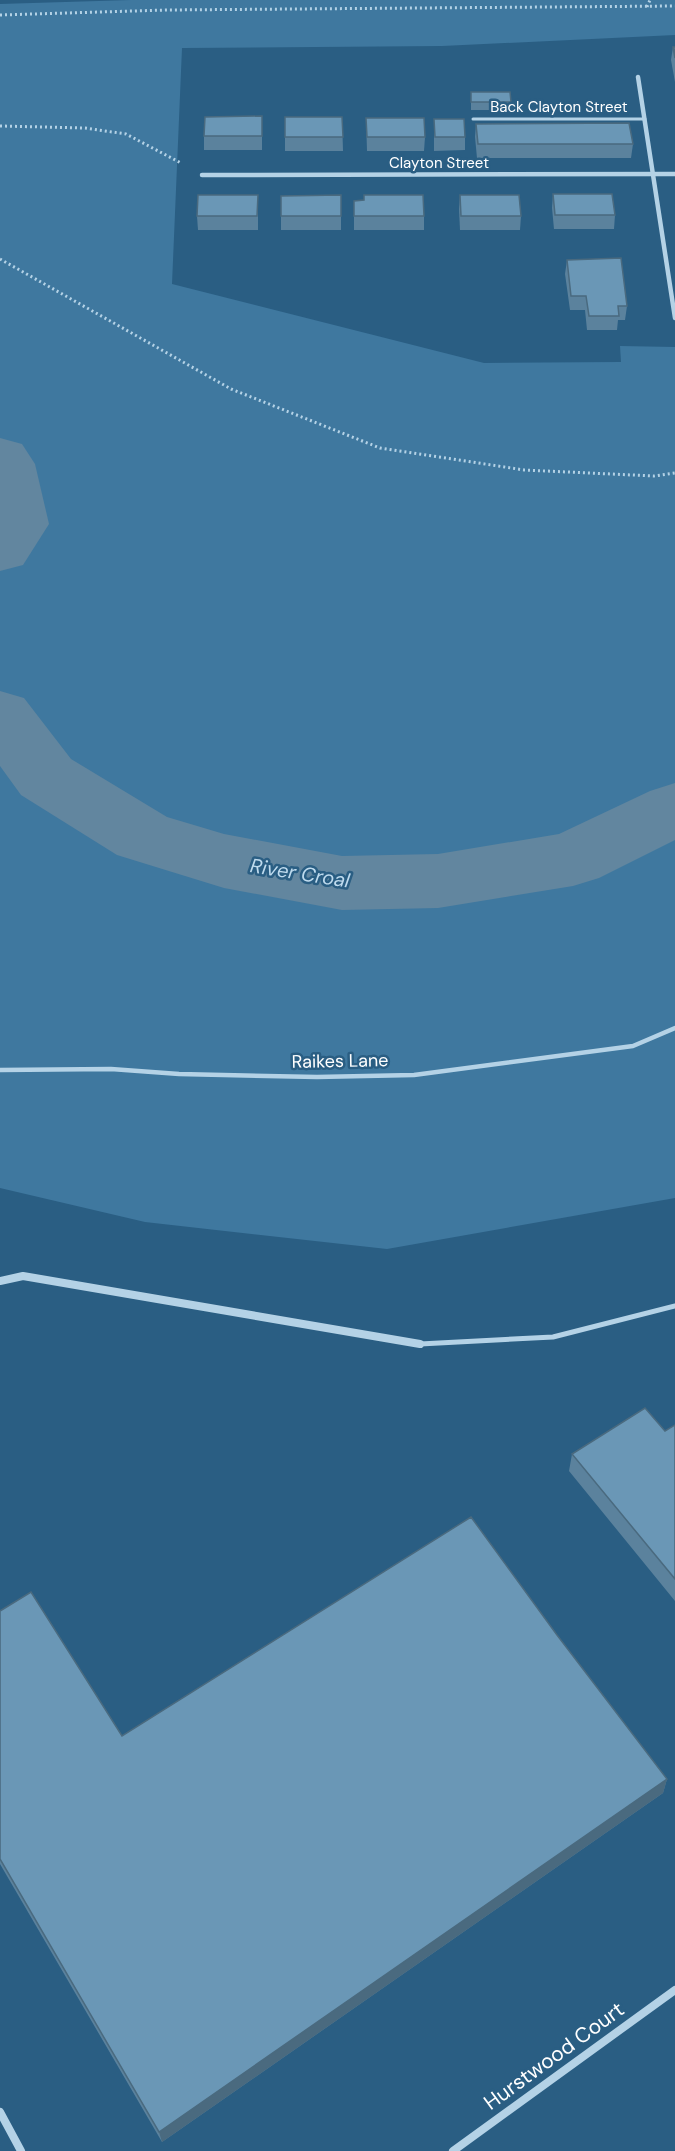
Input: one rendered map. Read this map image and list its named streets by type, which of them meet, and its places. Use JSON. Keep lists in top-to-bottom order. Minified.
{"streets":{"street":["Clayton Street","Hurstwood Court"],"lane":["Back Clayton Street","Raikes Lane"]},"water":["River Croal"]}
